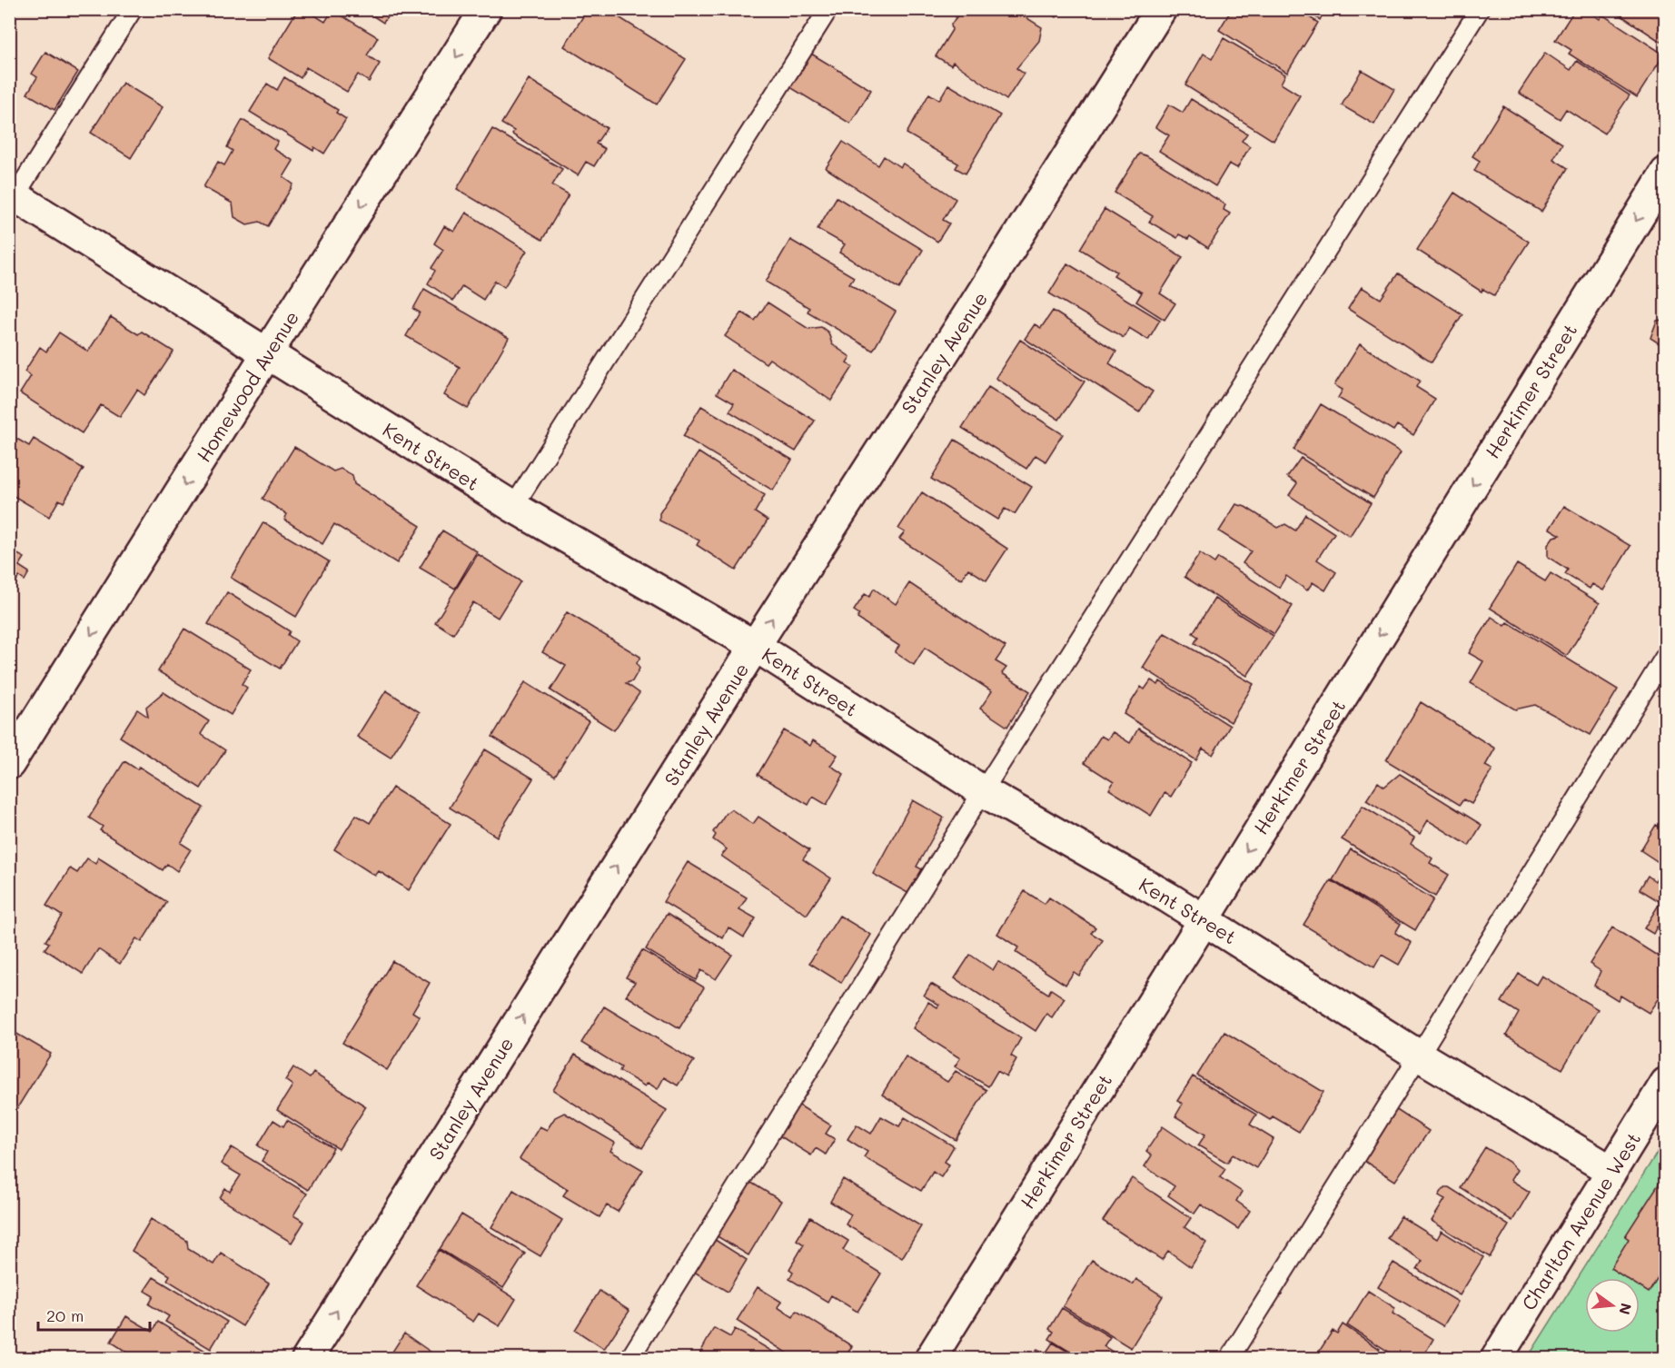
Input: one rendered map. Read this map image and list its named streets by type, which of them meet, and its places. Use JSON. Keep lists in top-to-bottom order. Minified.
{"streets":{"street":["Stanley Avenue","Homewood Avenue","Herkimer Street","Kent Street","Charlton Avenue West"]},"crossings":[["Stanley Avenue","Kent Street"],["Homewood Avenue","Kent Street"],["Herkimer Street","Kent Street"],["Kent Street","Charlton Avenue West"]],"one_way":["Stanley Avenue","Homewood Avenue","Herkimer Street"],"scale_bar":"20 m","north":"right"}
